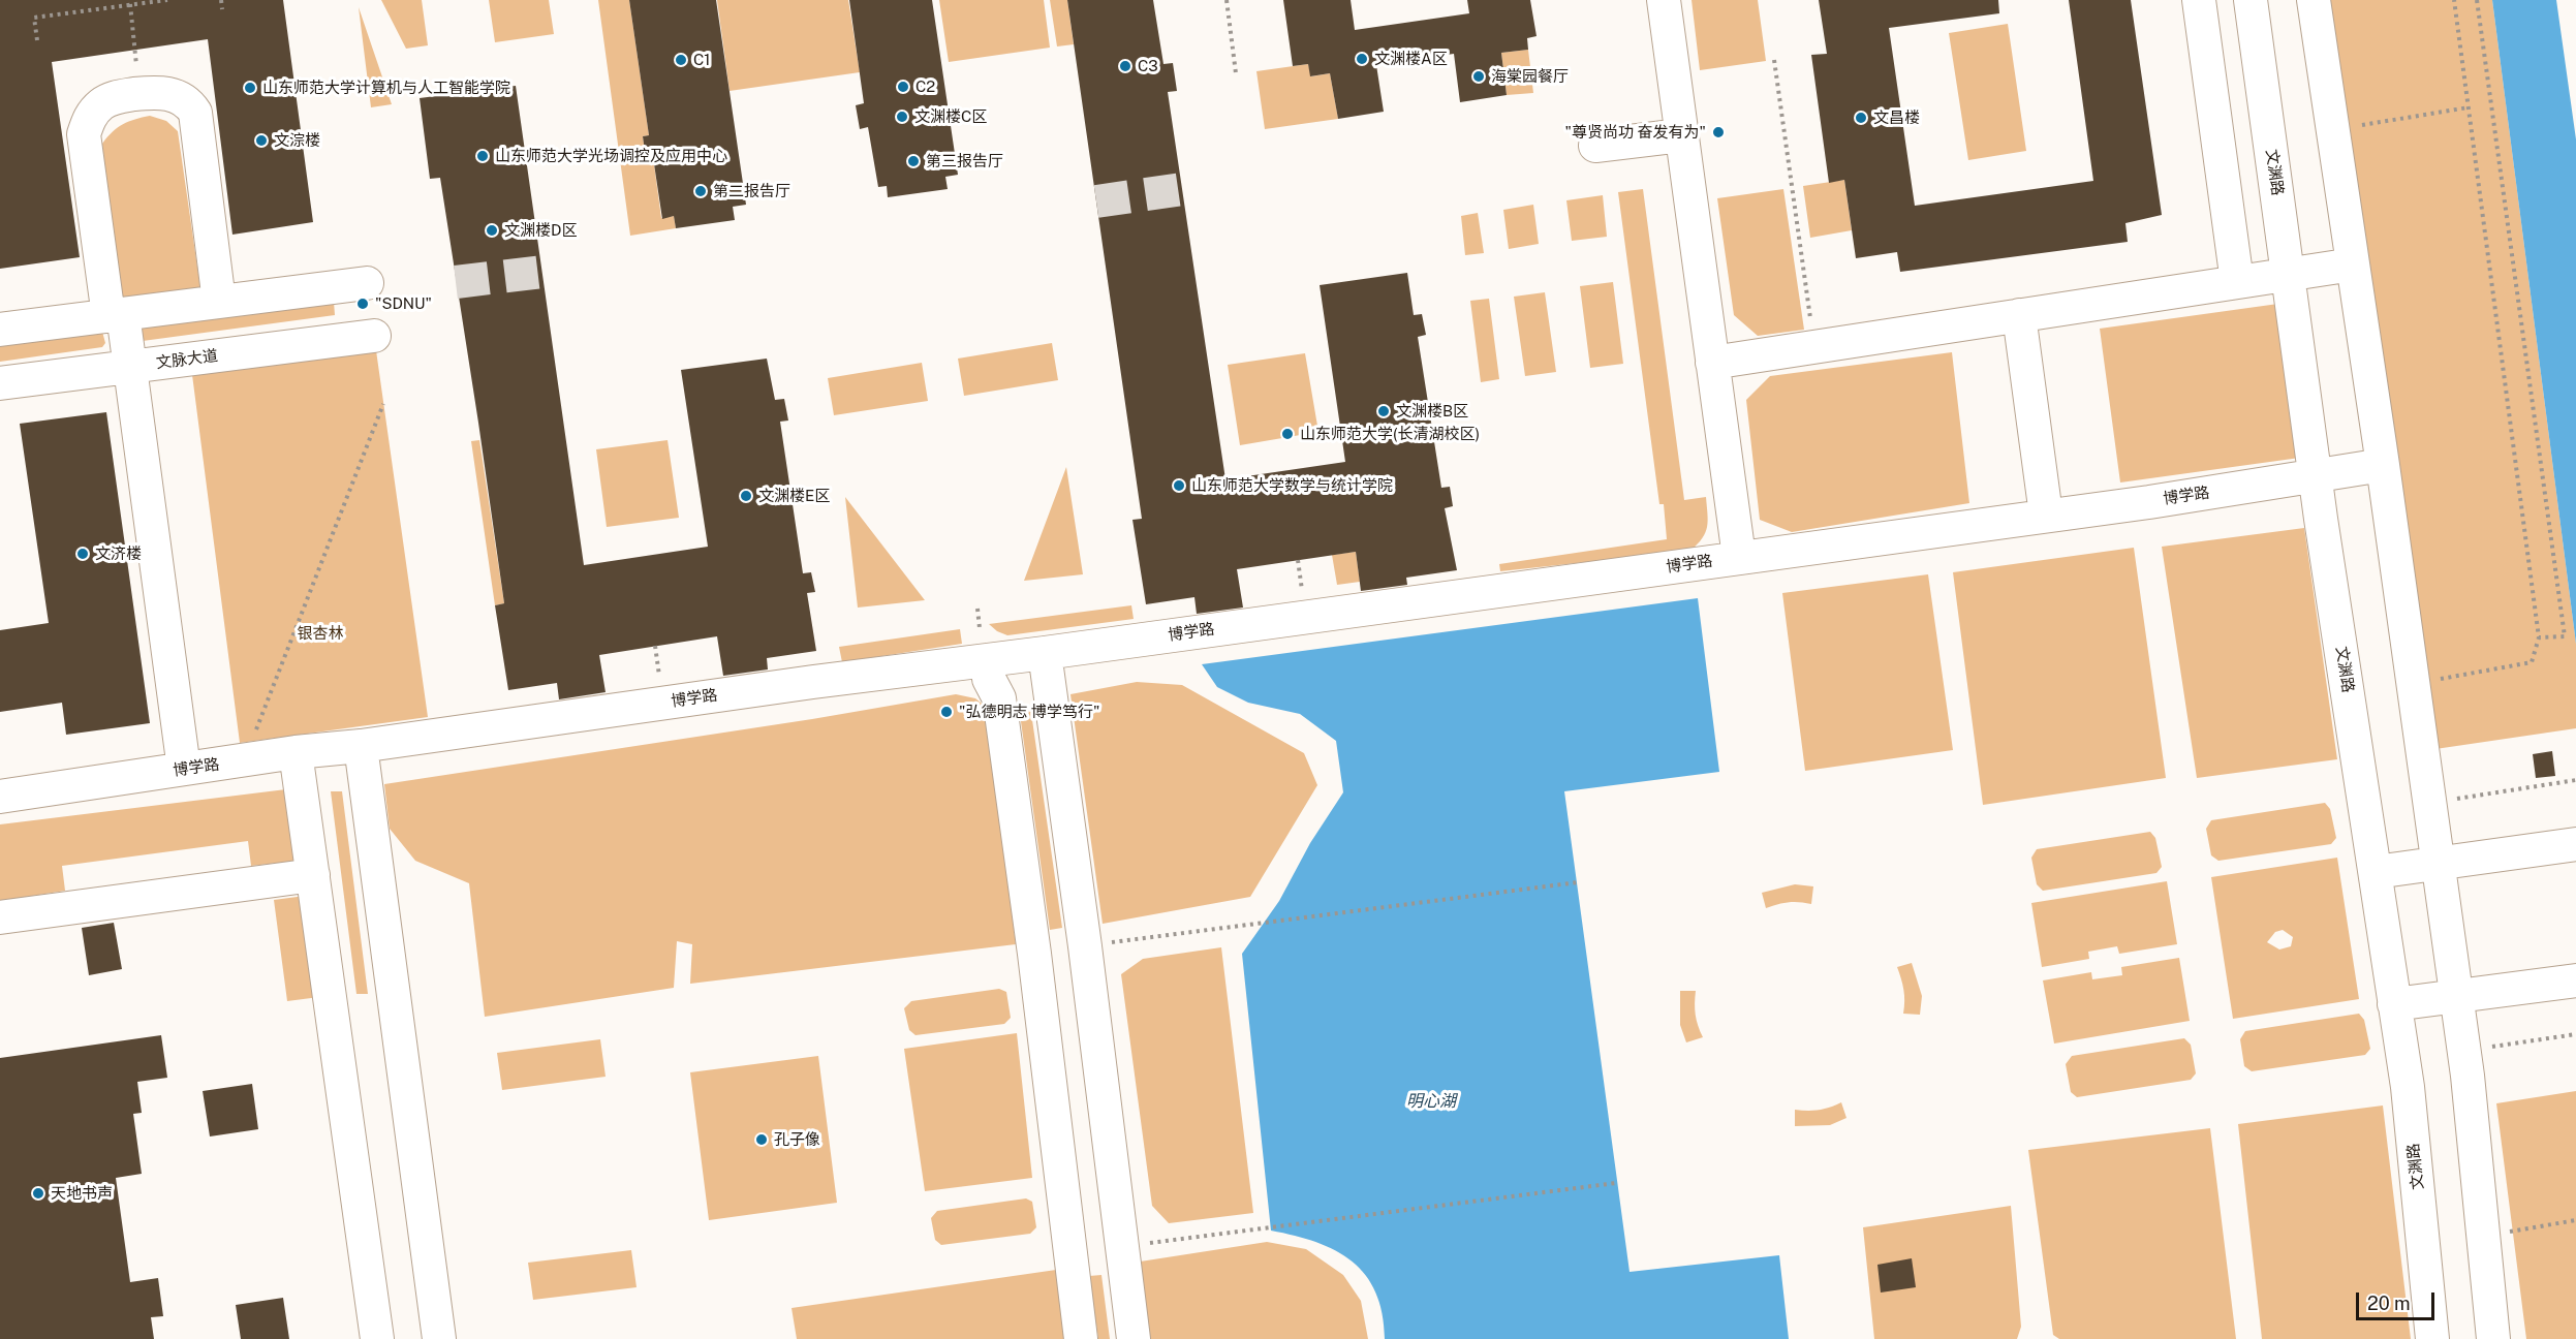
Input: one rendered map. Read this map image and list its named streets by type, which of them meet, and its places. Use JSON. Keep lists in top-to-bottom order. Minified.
{"streets":{"street":["文渊路","文脉大道","博学路"]},"crossings":[["文渊路","博学路"]],"water":["明心湖"],"parks":["银杏林"],"places":["文渊楼A区","C1","C3","海棠园餐厅","C2","山东师范大学计算机与人工智能学院","文渊楼C区","文昌楼","\"尊贤尚功 奋发有为\"","文淙楼","山东师范大学光场调控及应用中心","第三报告厅","第二报告厅","文渊楼D区","\"SDNU\"","文渊楼B区","山东师范大学(长清湖校区)","山东师范大学数学与统计学院","文渊楼E区","文济楼","\"弘德明志 博学笃行\"","孔子像","天地书声"],"scale_bar":"20 m"}
